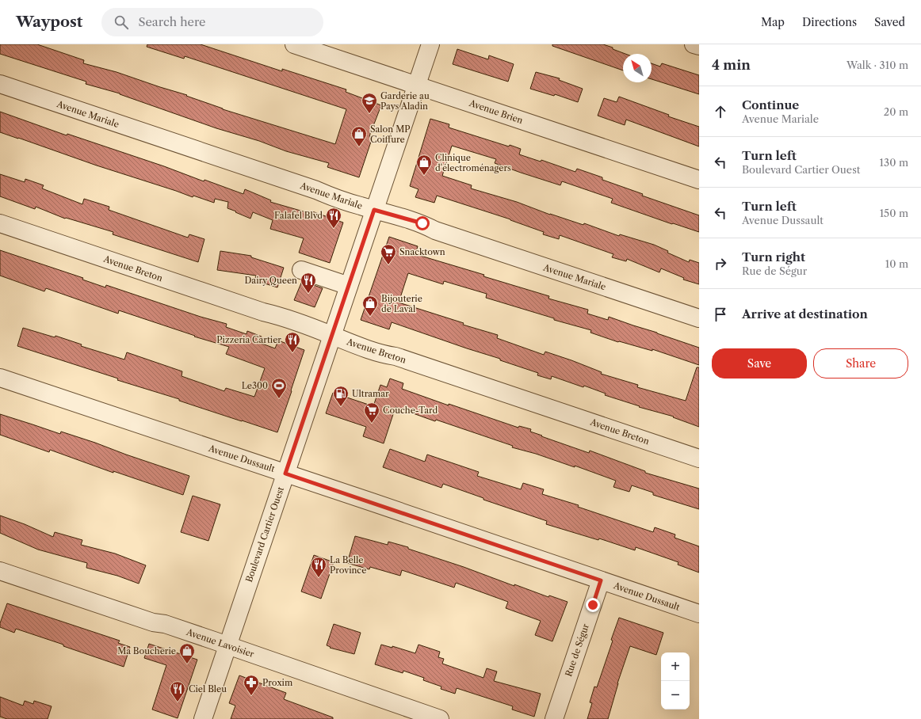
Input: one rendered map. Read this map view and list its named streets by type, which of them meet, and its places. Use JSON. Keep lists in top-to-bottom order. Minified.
{"streets":{"street":["Avenue Brien","Avenue Mariale","Avenue Breton","Avenue Dussault","Boulevard Cartier Ouest","Avenue Lavoisier","Rue de Ségur"]},"crossings":[["Avenue Brien","Boulevard Cartier Ouest"],["Avenue Mariale","Boulevard Cartier Ouest"],["Avenue Breton","Boulevard Cartier Ouest"],["Avenue Dussault","Boulevard Cartier Ouest"],["Avenue Dussault","Rue de Ségur"],["Boulevard Cartier Ouest","Avenue Lavoisier"]],"places":{"school or university":["Garderie au Pays Aladin"],"shop":["Salon MP Coiffure","Clinique d'électroménagers","Bijouterie de Laval","Ma Boucherie"],"restaurant":["Falafel Blvd","Dairy Queen","Pizzeria Cartier","La Belle Province","Ciel Bleu"],"supermarket":["Snacktown","Couche-Tard"],"sports":["Le300"],"fuel station":["Ultramar"],"pharmacy":["Proxim"]},"north":"top left","page":{"header":"Waypost","search":"Search here","nav":["Map","Directions","Saved"],"heading":["4 min","Walk · 310 m"],"list":[["Continue","Avenue Mariale","20 m"],["Turn left","Boulevard Cartier Ouest","130 m"],["Turn left","Avenue Dussault","150 m"],["Turn right","Rue de Ségur","10 m"],"Arrive at destination"],"buttons":["Save","Share"],"map_buttons":["+","−"]}}
